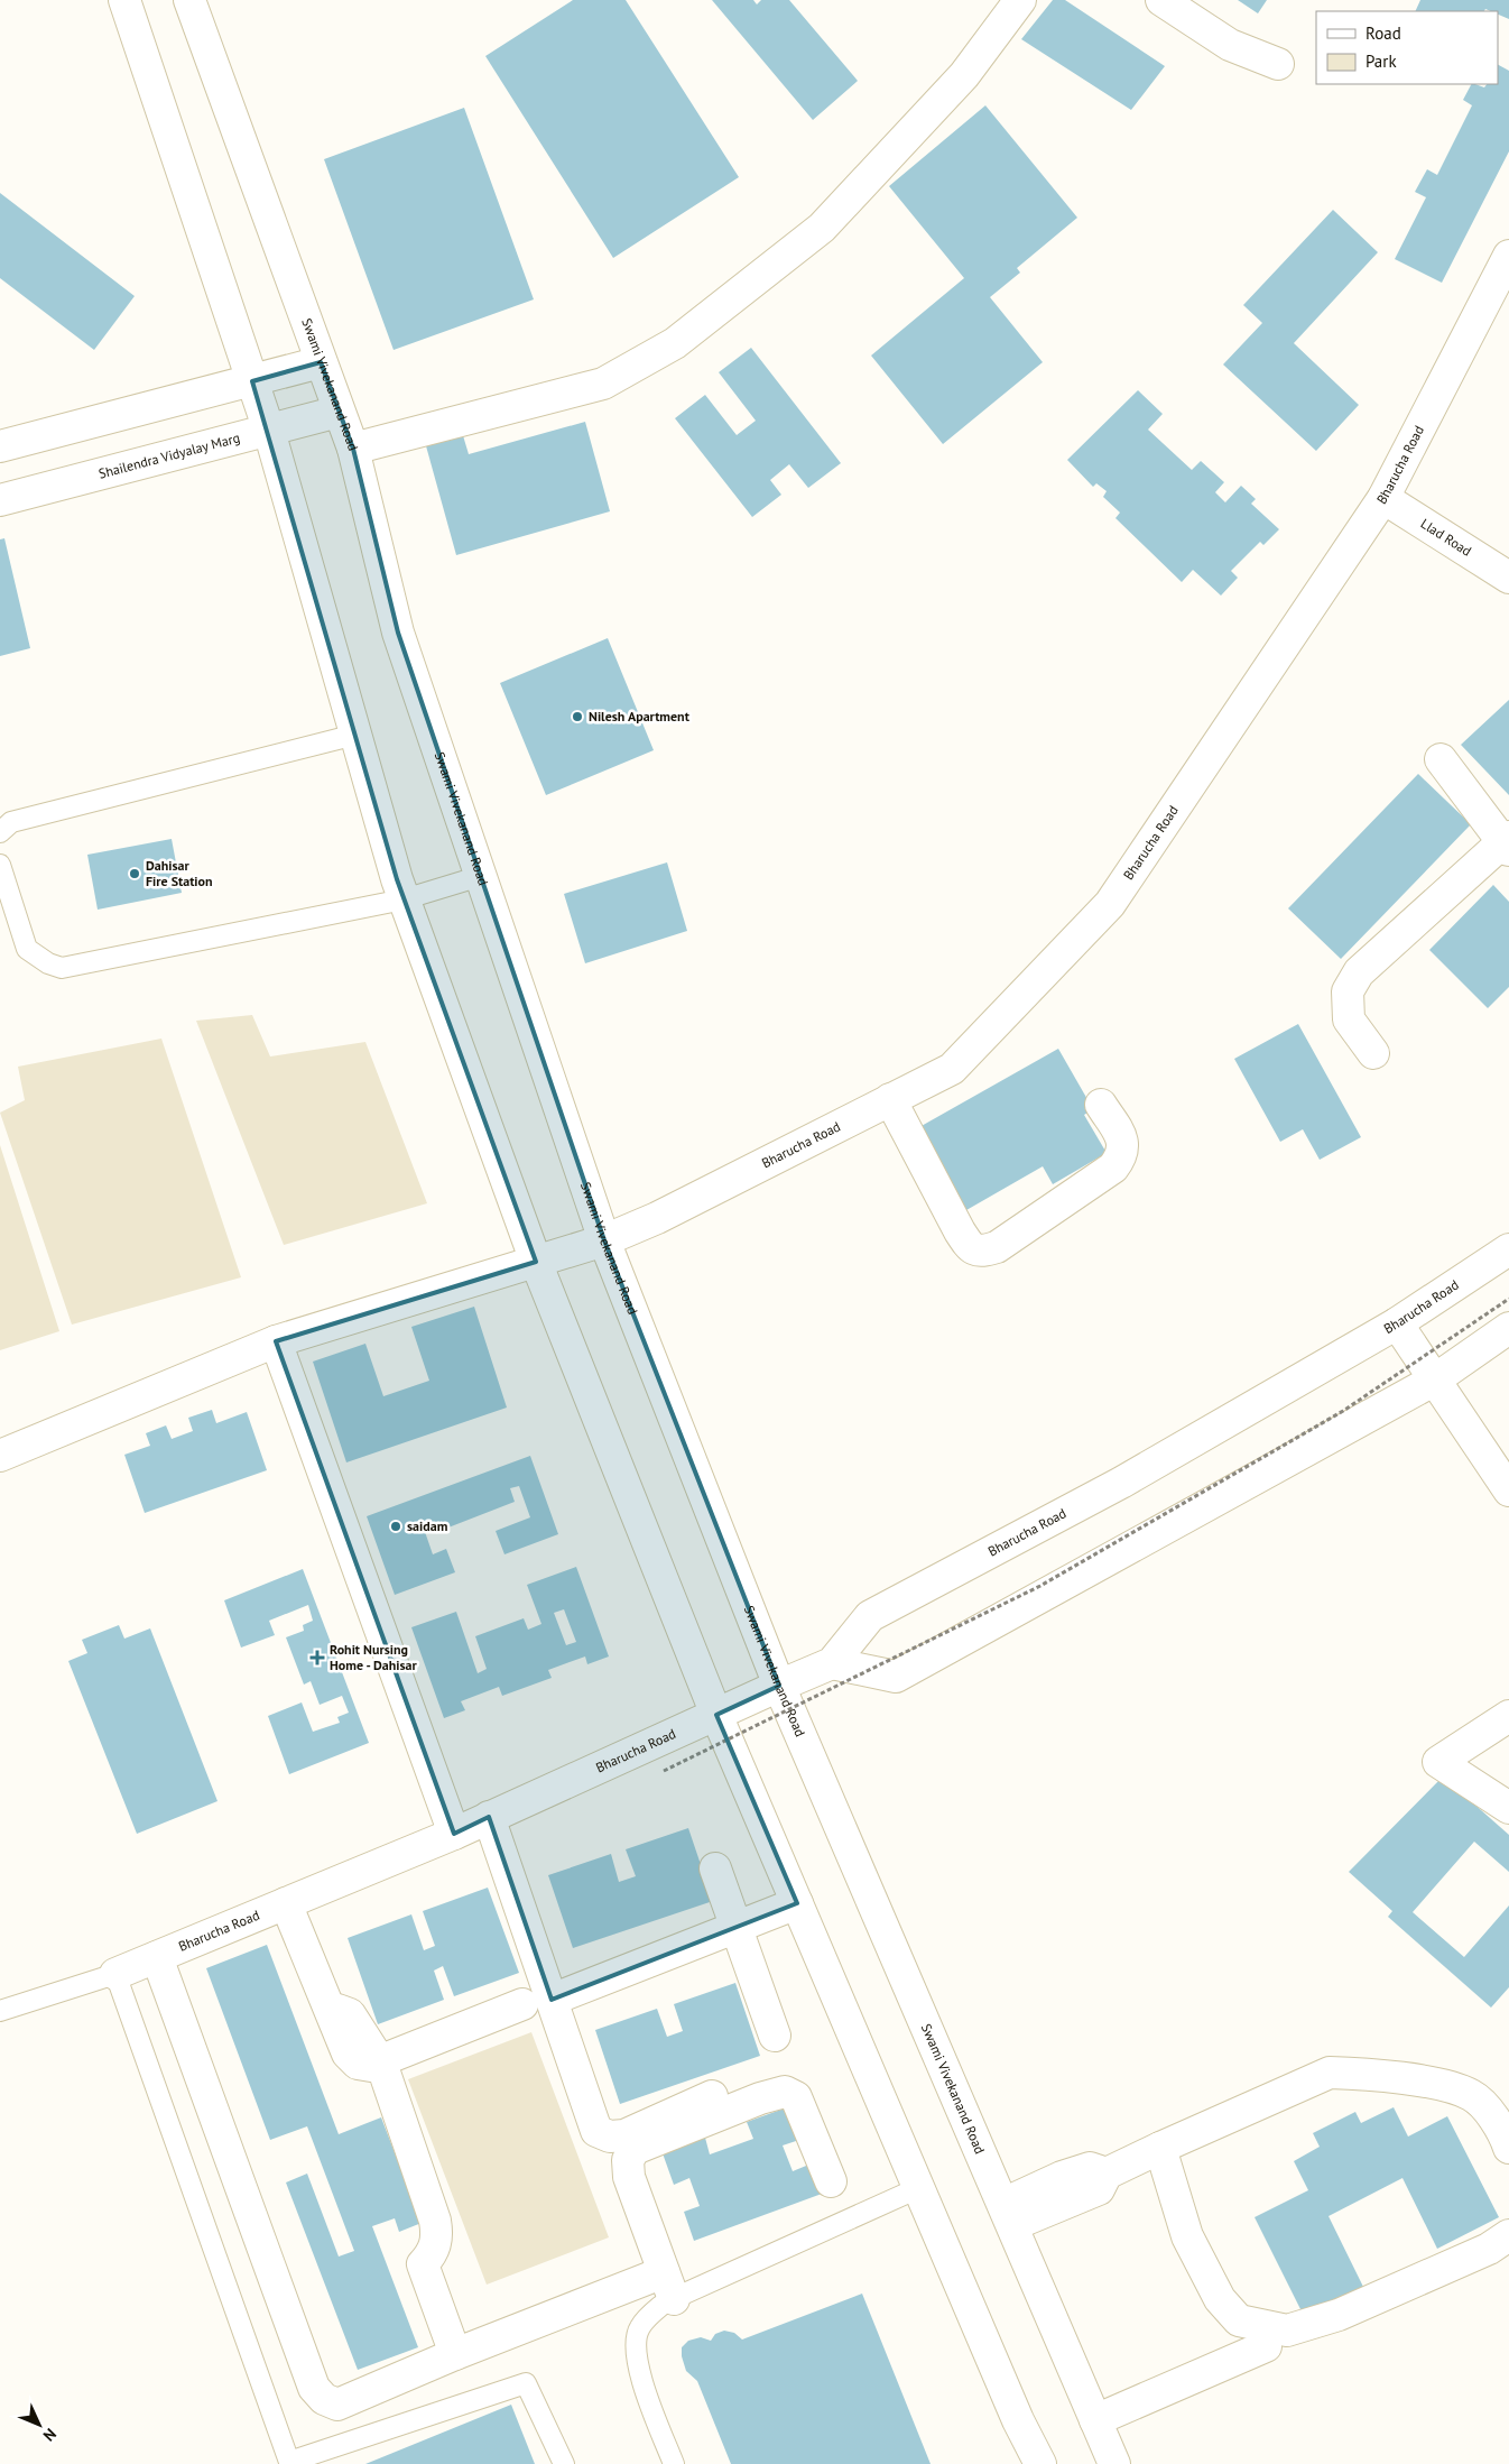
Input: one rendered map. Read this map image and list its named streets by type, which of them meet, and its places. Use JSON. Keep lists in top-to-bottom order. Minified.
{"streets":{"street":["Swami Vivekanand Road","Shailendra Vidyalay Marg","Bharucha Road","Llad Road"]},"crossings":[["Swami Vivekanand Road","Shailendra Vidyalay Marg"],["Swami Vivekanand Road","Bharucha Road"],["Bharucha Road","Llad Road"]],"places":{"other":["Nilesh Apartment","Dahisar Fire Station","saidam"],"health":["Rohit Nursing Home - Dahisar"]},"legend":["Road","Park"],"north":"bottom right"}
